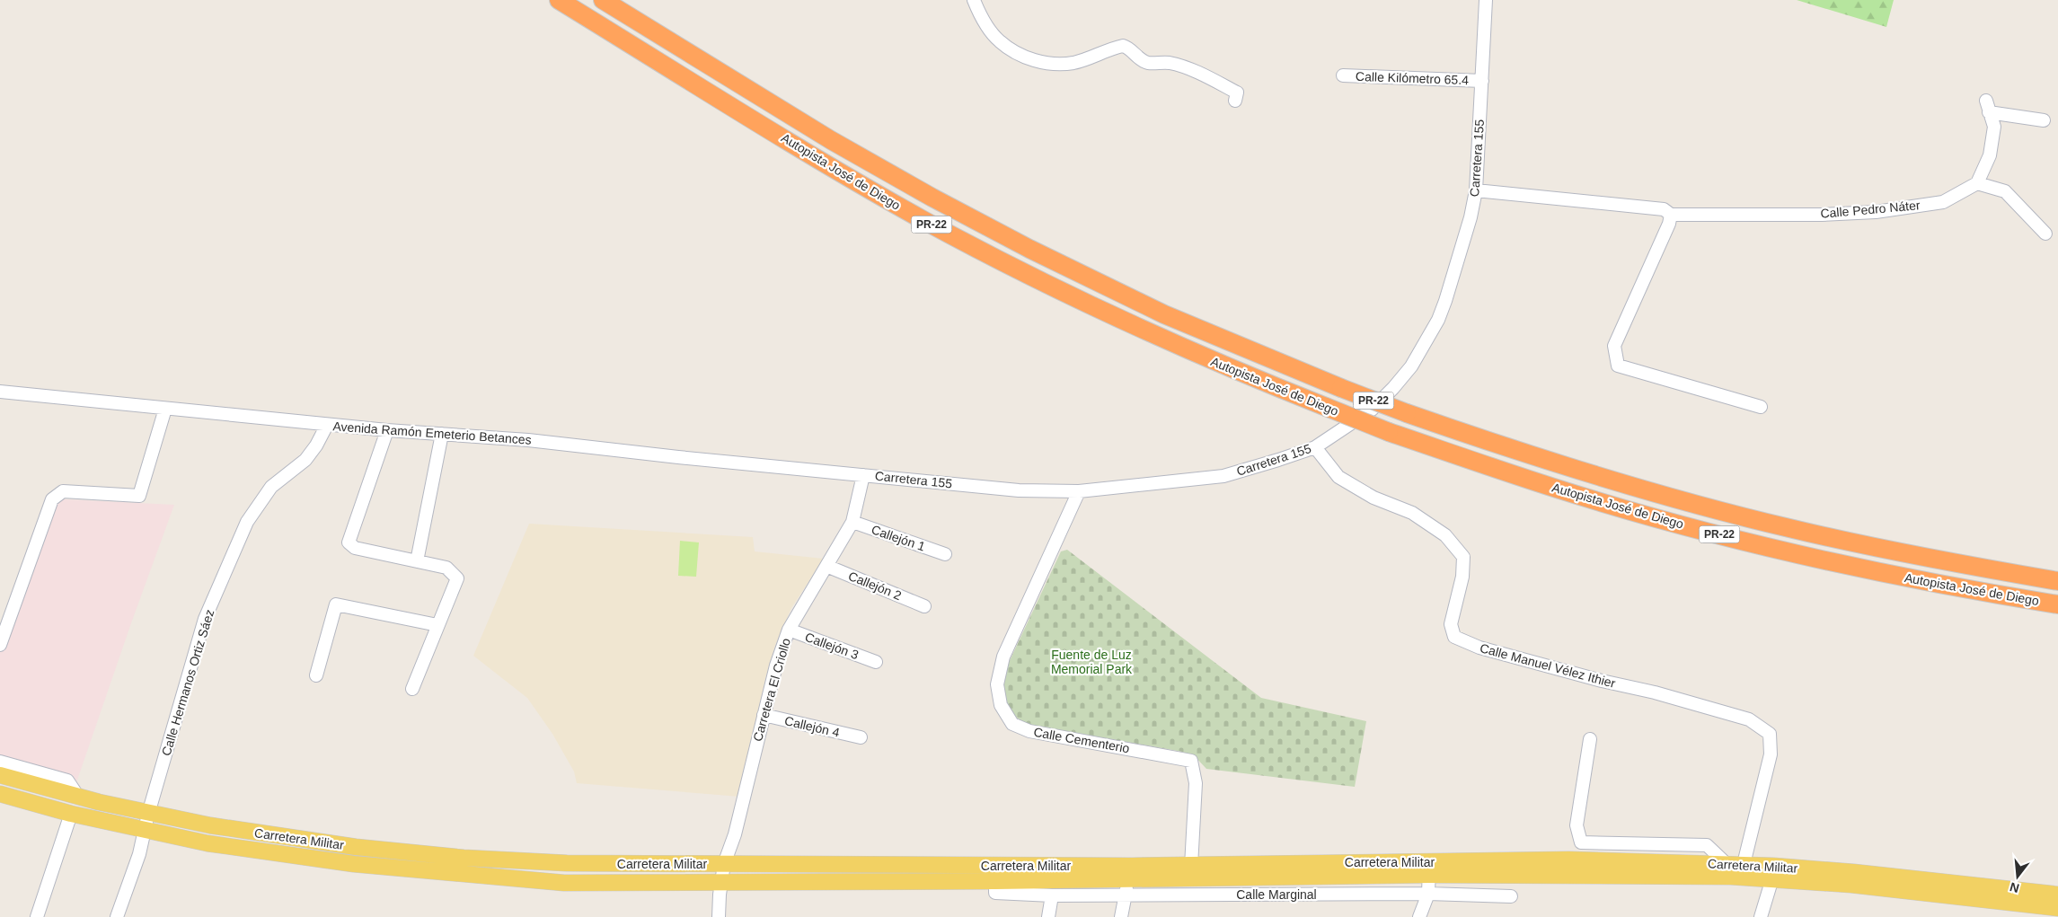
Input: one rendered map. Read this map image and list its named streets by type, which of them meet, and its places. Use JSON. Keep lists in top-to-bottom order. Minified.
{"streets":{"highway":["Autopista José de Diego","PR-22"],"main road":["Carretera Militar"],"street":["Calle Kilómetro 65.4","Carretera 155","Calle Pedro Náter","Avenida Ramón Emeterio Betances","Callejón 1","Callejón 2","Callejón 3","Calle Manuel Vélez Ithier","Calle Hermanos Ortiz Sáez","Carretera El Criollo","Callejón 4","Calle Cementerio","Calle Marginal"]},"crossings":[["Calle Kilómetro 65.4","Carretera 155"],["Carretera 155","Calle Pedro Náter"],["Carretera 155","Avenida Ramón Emeterio Betances"],["Carretera 155","Calle Manuel Vélez Ithier"],["Carretera 155","Carretera El Criollo"],["Carretera 155","Calle Cementerio"],["Avenida Ramón Emeterio Betances","Calle Hermanos Ortiz Sáez"],["Avenida Ramón Emeterio Betances","Carretera El Criollo"],["Callejón 1","Carretera El Criollo"],["Callejón 2","Carretera El Criollo"],["Callejón 3","Carretera El Criollo"],["Calle Manuel Vélez Ithier","Carretera Militar"],["Calle Hermanos Ortiz Sáez","Carretera Militar"],["Carretera El Criollo","Callejón 4"],["Carretera El Criollo","Carretera Militar"],["Calle Cementerio","Carretera Militar"],["Carretera Militar","Calle Marginal"]],"parks":["Fuente de Luz Memorial Park"],"north":"bottom"}
